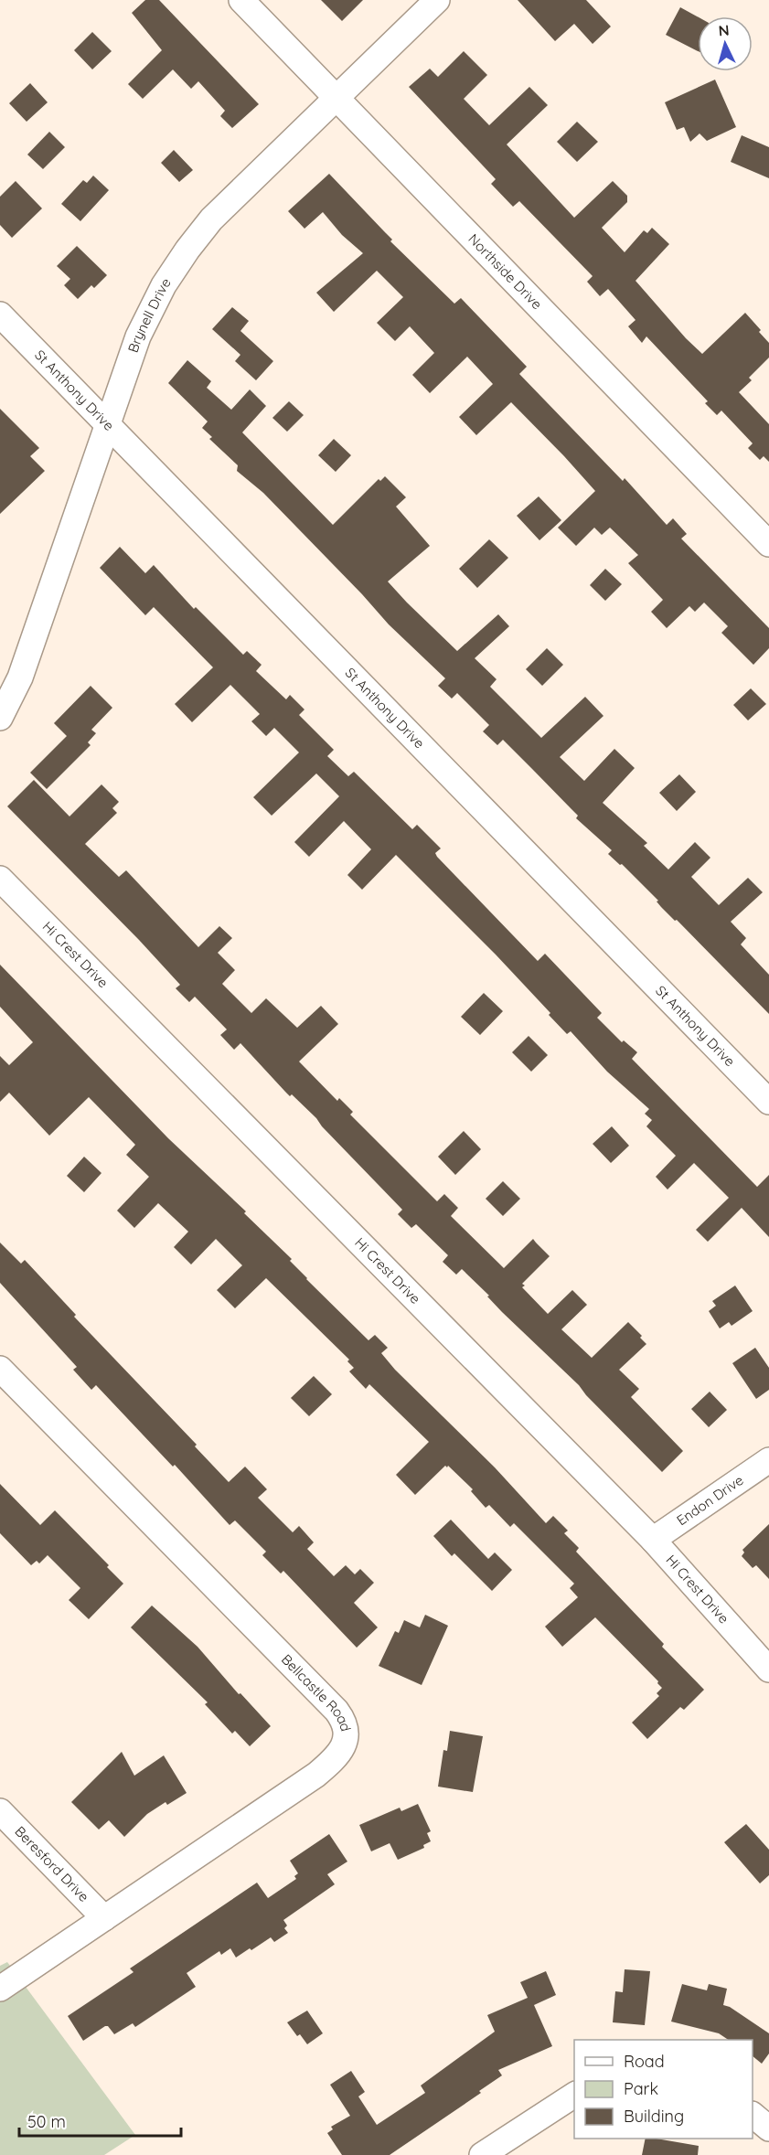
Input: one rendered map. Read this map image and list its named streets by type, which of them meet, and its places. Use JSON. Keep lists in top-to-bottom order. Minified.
{"streets":{"street":["Northside Drive","Brynell Drive","St Anthony Drive","Hi Crest Drive","Endon Drive","Bellcastle Road","Beresford Drive"]},"crossings":[["Northside Drive","Brynell Drive"],["Brynell Drive","St Anthony Drive"],["Hi Crest Drive","Endon Drive"],["Bellcastle Road","Beresford Drive"]],"legend":["Road","Park","Building"],"scale_bar":"50 m","north":"top"}
